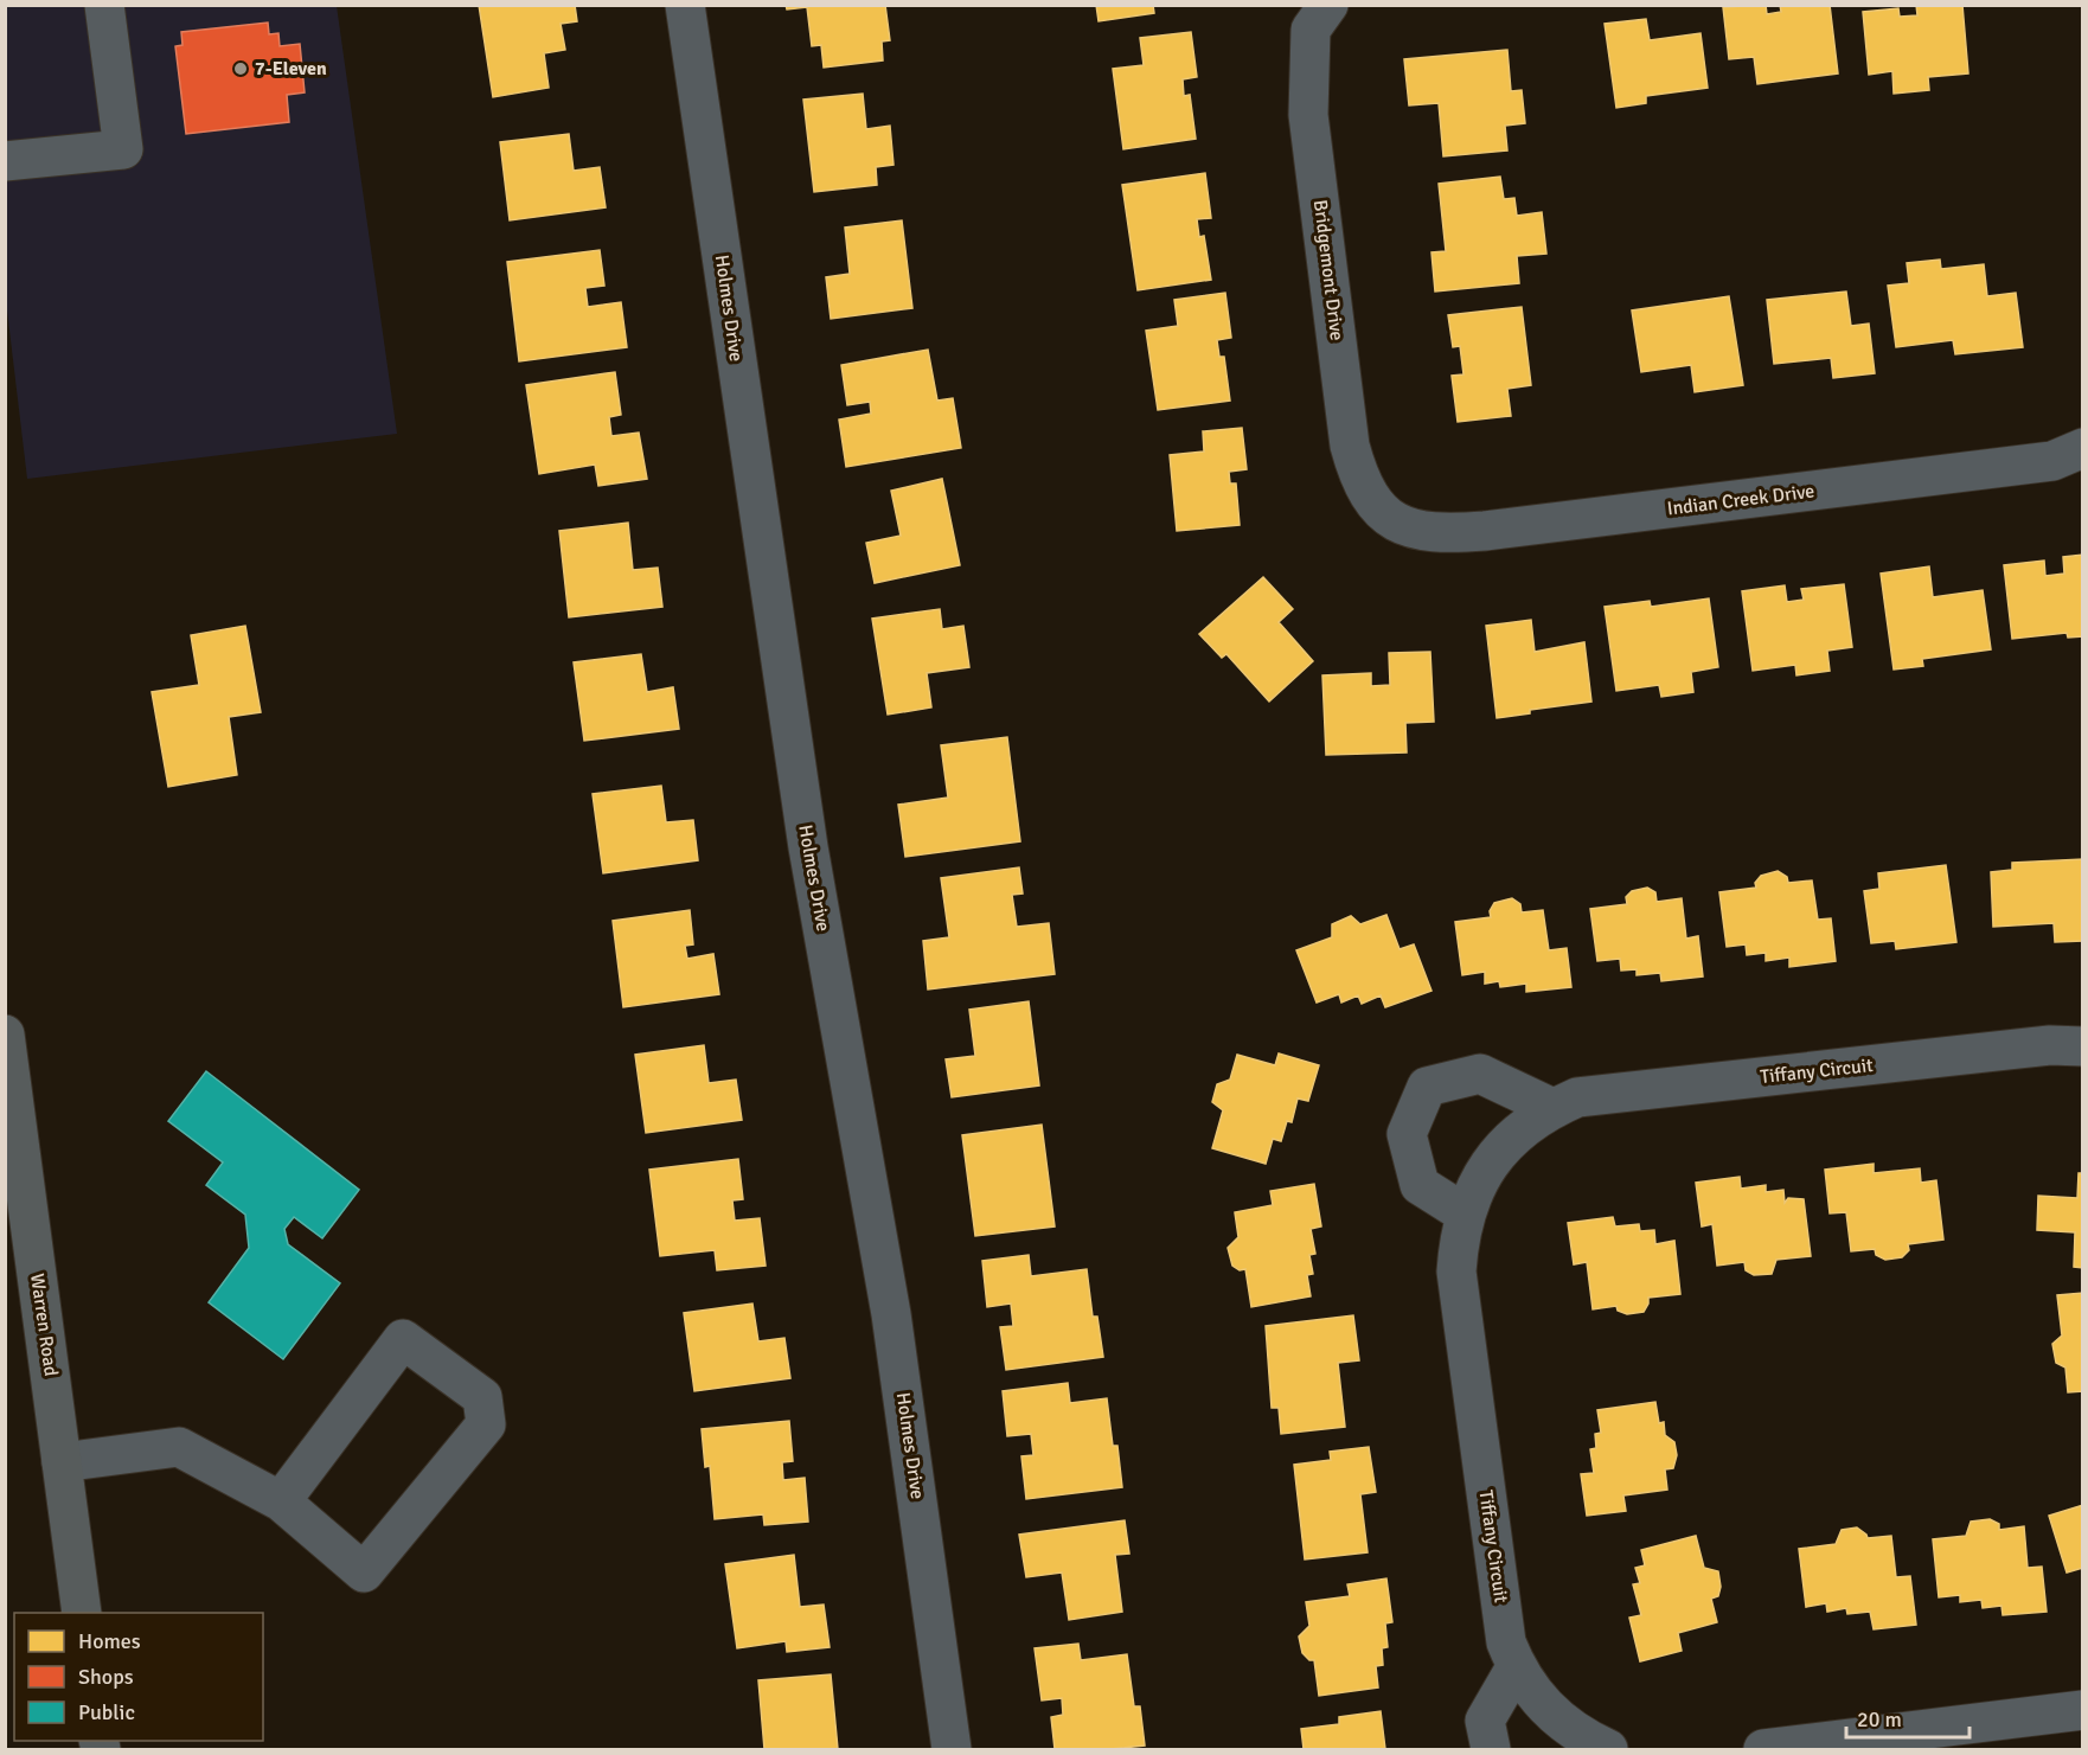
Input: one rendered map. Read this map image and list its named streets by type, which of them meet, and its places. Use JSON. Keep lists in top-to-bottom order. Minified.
{"streets":{"main road":["Warren Road"],"street":["Bridgemont Drive","Holmes Drive","Indian Creek Drive","Tiffany Circuit"]},"crossings":[["Bridgemont Drive","Indian Creek Drive"]],"places":["7-Eleven"],"legend":["Homes","Shops","Public"],"scale_bar":"20 m"}
